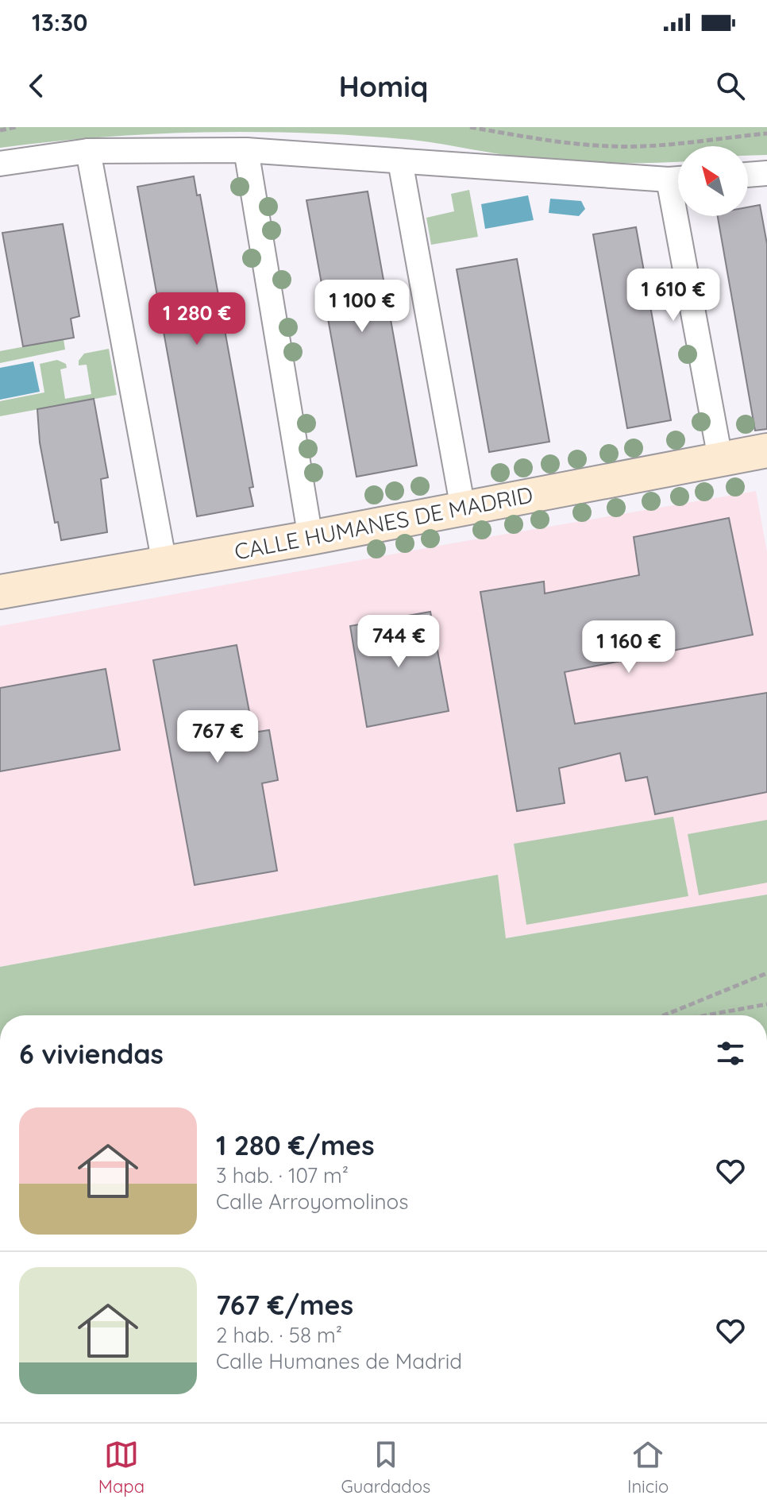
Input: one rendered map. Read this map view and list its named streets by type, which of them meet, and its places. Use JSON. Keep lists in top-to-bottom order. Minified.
{"streets":{"street":["CALLE HUMANES DE MADRID"]},"north":"top left","page":{"status":"13:30","header":"Homiq","price":["1 610 €","1 100 €","1 280 €","744 €","1 160 €","767 €"],"heading":"6 viviendas","list":[{"name":"1 280 €/mes","note":"3 hab. · 107 m² · Calle Arroyomolinos"},{"name":"767 €/mes","note":"2 hab. · 58 m² · Calle Humanes de Madrid"}],"tabs":["Mapa","Guardados","Inicio"]}}
